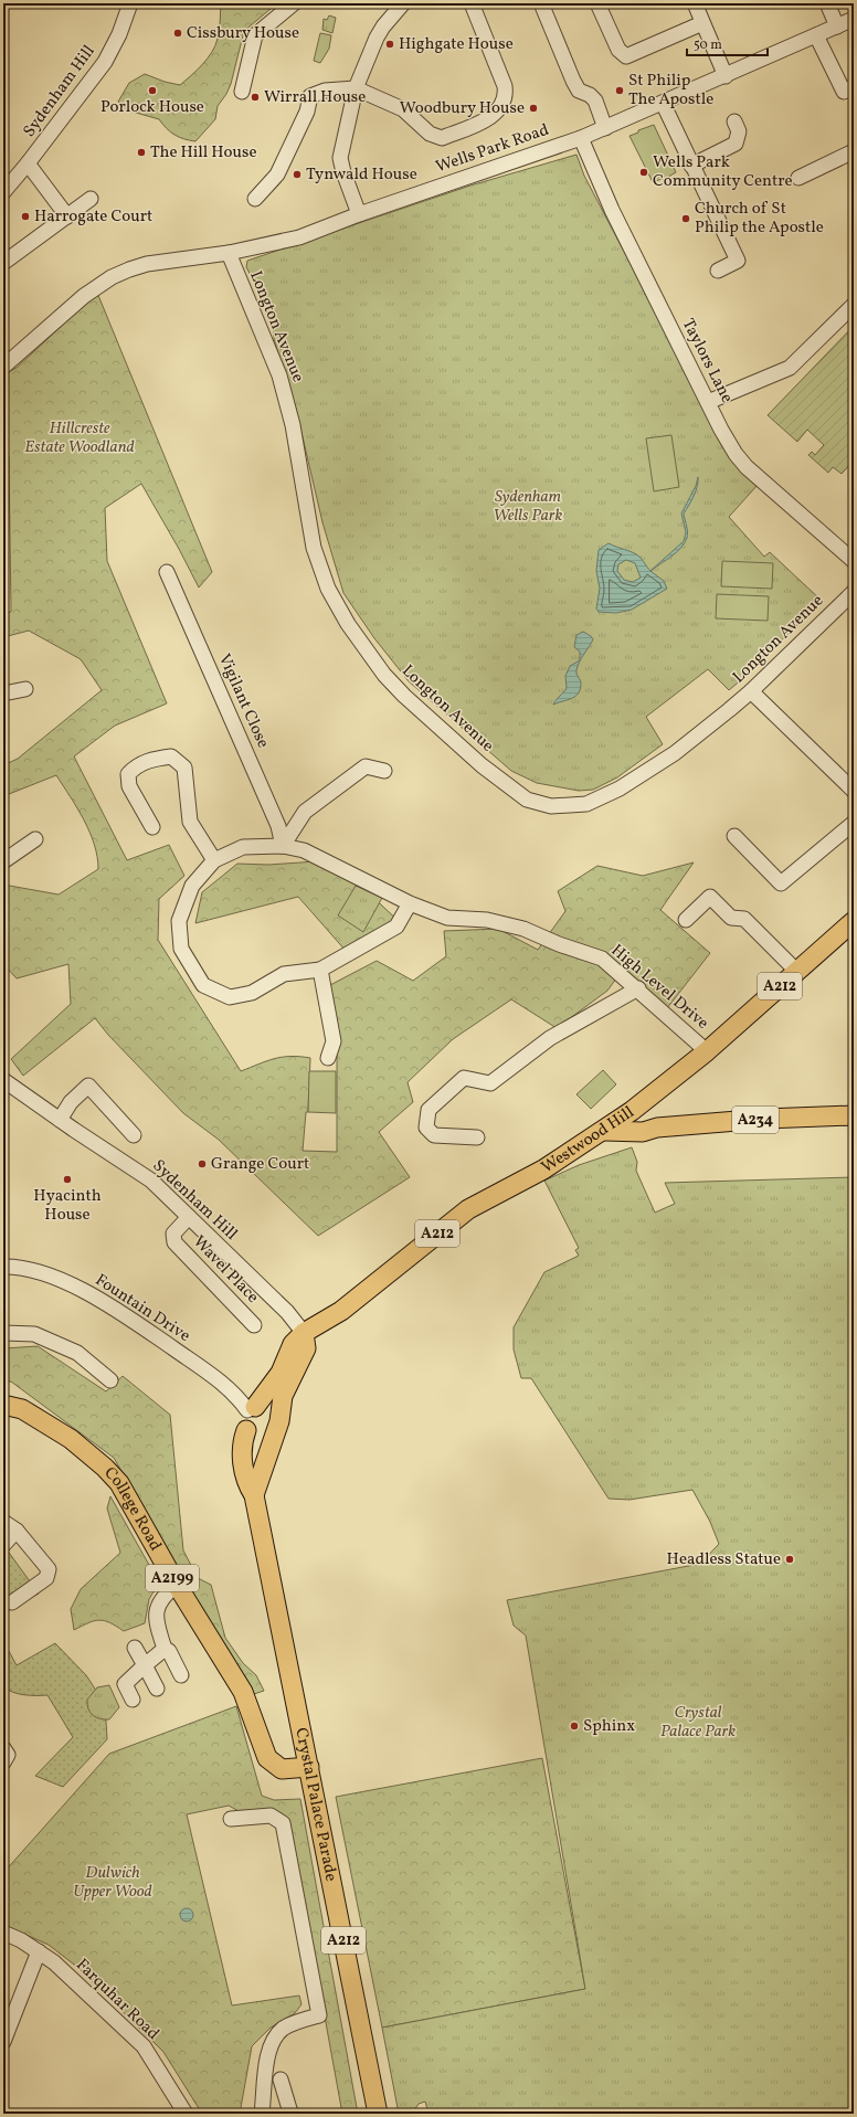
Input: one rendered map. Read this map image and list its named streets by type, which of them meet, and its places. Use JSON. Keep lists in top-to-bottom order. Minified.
{"streets":{"main road":["A212","A234","Westwood Hill","College Road","A2199","Crystal Palace Parade"],"street":["Sydenham Hill","Wells Park Road","Longton Avenue","Taylors Lane","Vigilant Close","High Level Drive","Wavel Place","Fountain Drive","Farquhar Road"]},"crossings":[["Sydenham Hill","A212"],["Sydenham Hill","Westwood Hill"],["Sydenham Hill","Wavel Place"],["Wells Park Road","Longton Avenue"],["Wells Park Road","Taylors Lane"],["Vigilant Close","High Level Drive"],["A212","Westwood Hill"],["A212","Fountain Drive"],["A212","Crystal Palace Parade"],["High Level Drive","Westwood Hill"],["A234","Westwood Hill"],["Westwood Hill","Fountain Drive"],["Westwood Hill","Crystal Palace Parade"],["Fountain Drive","Crystal Palace Parade"],["College Road","Crystal Palace Parade"]],"parks":["Hillcreste Estate Woodland","Sydenham Wells Park","Crystal Palace Park","Dulwich Upper Wood"],"places":["Cissbury House","Highgate House","Porlock House","St Philip The Apostle","Wirrall House","Woodbury House","The Hill House","Wells Park Community Centre","Tynwald House","Harrogate Court","Church of St Philip the Apostle","Grange Court","Hyacinth House","Headless Statue","Sphinx"],"scale_bar":"50 m"}
